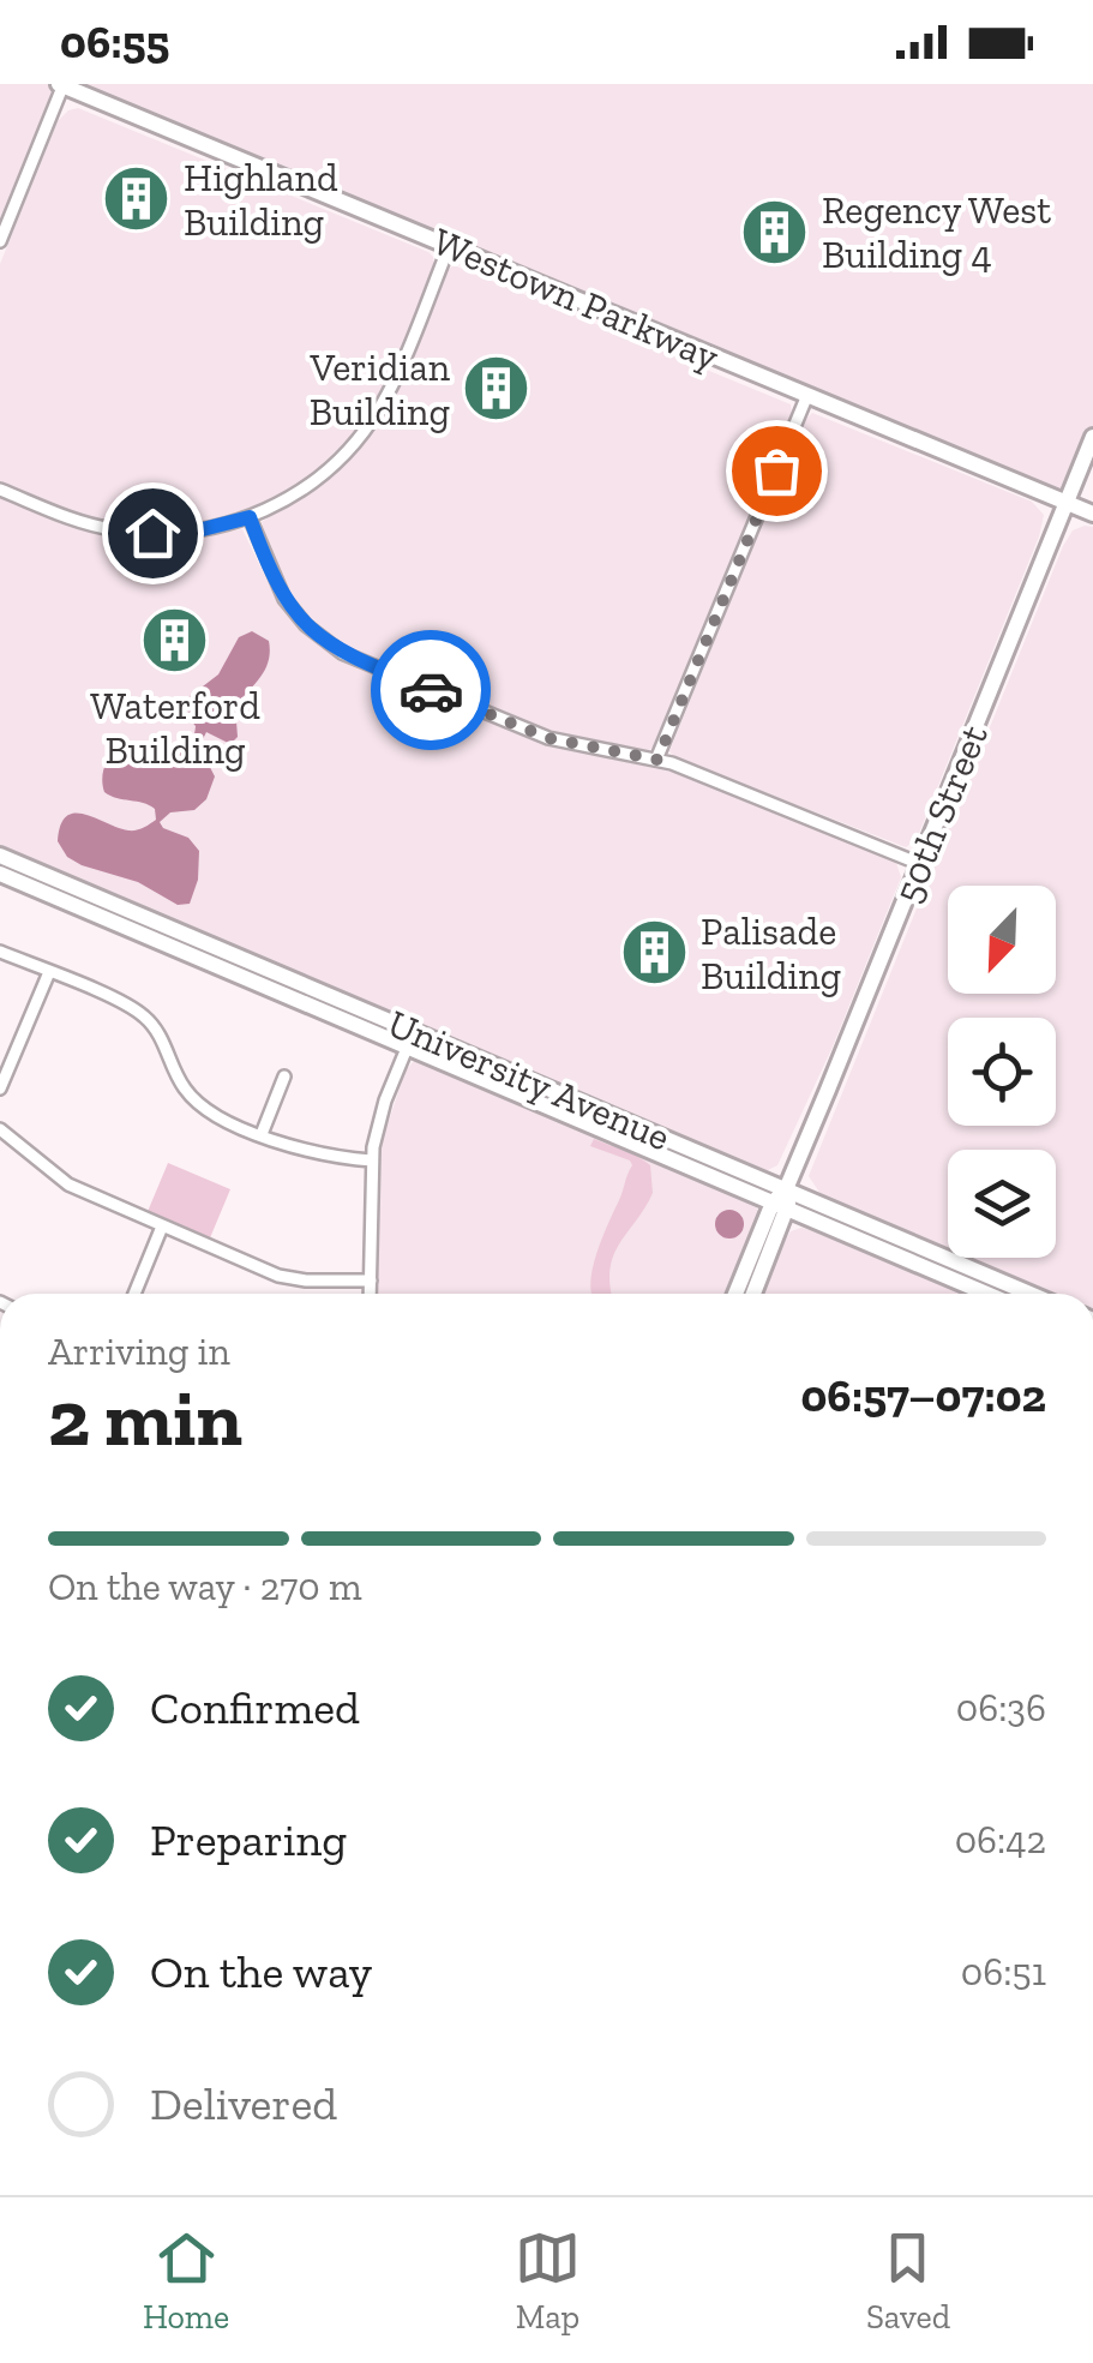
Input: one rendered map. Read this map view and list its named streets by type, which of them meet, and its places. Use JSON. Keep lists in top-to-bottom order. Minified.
{"streets":{"main road":["Westown Parkway","50th Street","University Avenue"]},"crossings":[["Westown Parkway","50th Street"],["50th Street","University Avenue"]],"places":{"building":["Highland Building","Regency West Building 4","Veridian Building","Waterford Building","Palisade Building"]},"north":"bottom left","page":{"status":"06:55","heading":["2 min","Arriving in","06:57–07:02"],"bar":"On the way · 270 m","list":[["Confirmed","06:36"],["Preparing","06:42"],["On the way","06:51"],"Delivered"],"tabs":["Home","Map","Saved"]}}
